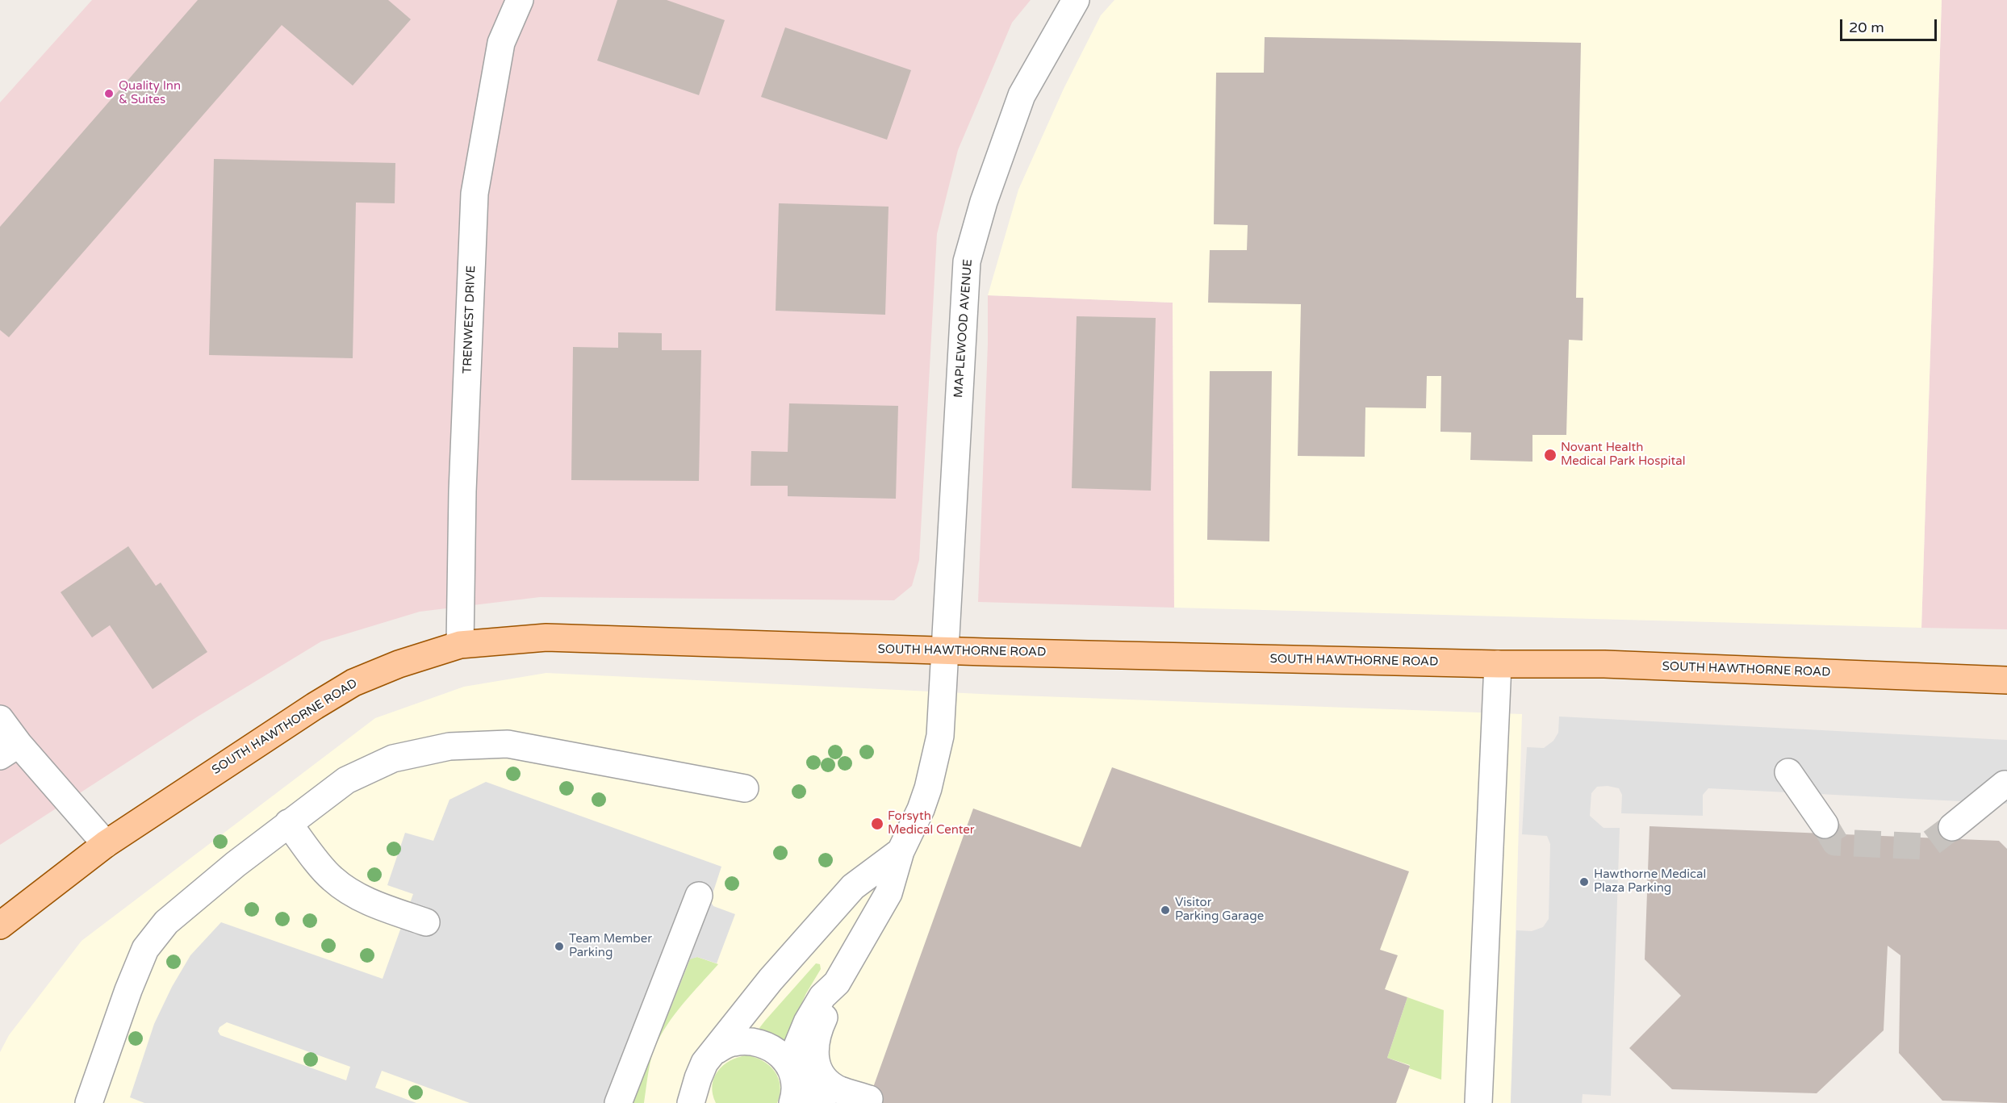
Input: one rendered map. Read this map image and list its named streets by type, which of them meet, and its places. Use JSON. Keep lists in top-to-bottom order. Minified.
{"streets":{"main road":["SOUTH HAWTHORNE ROAD"],"street":["TRENWEST DRIVE","MAPLEWOOD AVENUE"]},"crossings":[["TRENWEST DRIVE","SOUTH HAWTHORNE ROAD"],["MAPLEWOOD AVENUE","SOUTH HAWTHORNE ROAD"]],"places":["Quality Inn & Suites","Novant Health Medical Park Hospital","Forsyth Medical Center","Hawthorne Medical Plaza Parking","Visitor Parking Garage","Team Member Parking"],"scale_bar":"20 m"}
